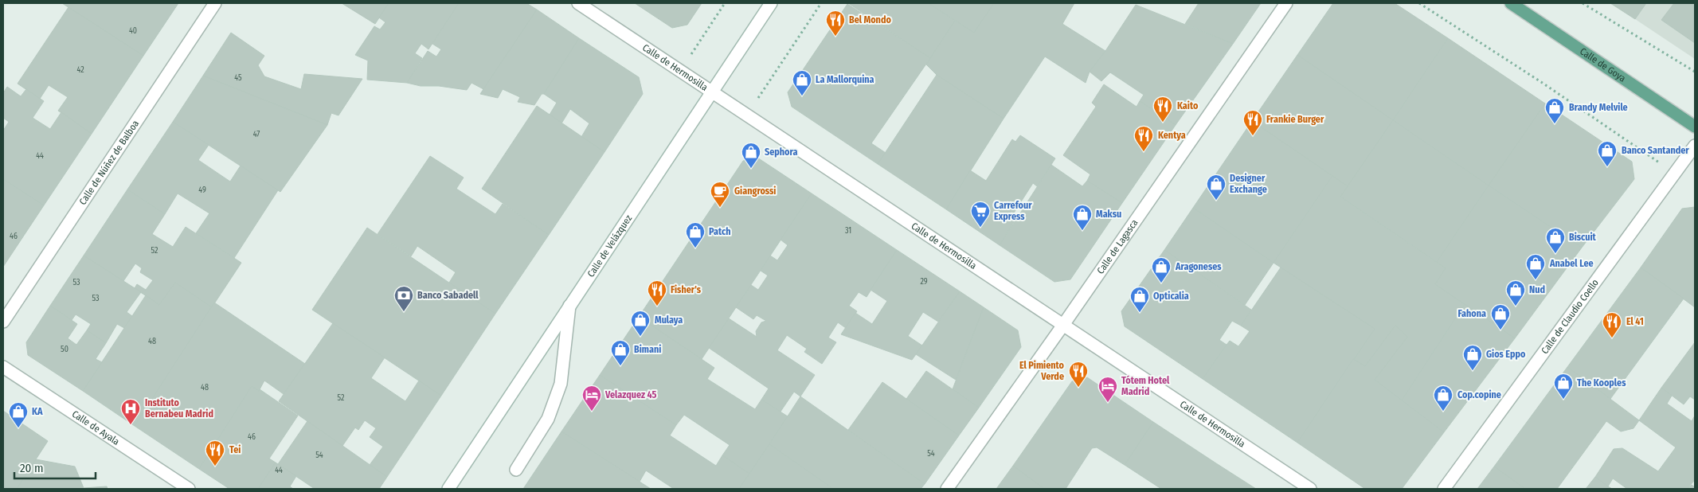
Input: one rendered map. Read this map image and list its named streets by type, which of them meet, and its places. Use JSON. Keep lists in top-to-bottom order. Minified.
{"streets":{"main road":["Calle de Goya"],"street":["Calle de Hermosilla","Calle de Núñez de Balboa","Calle de Velázquez","Calle de Lagasca","Calle de Claudio Coello","Calle de Ayala"]},"crossings":[["Calle de Hermosilla","Calle de Velázquez"],["Calle de Hermosilla","Calle de Lagasca"]],"places":{"restaurant":["Bel Mondo","Kaito","Frankie Burger","Kentya","Fisher's","El 41","El Pimiento Verde","Tei"],"shop":["La Mallorquina","Brandy Melvile","Banco Santander","Sephora","Designer Exchange","Maksu","Patch","Biscuit","Anabel Lee","Aragoneses","Nud","Opticalia","Fahona","Mulaya","Bimani","Gios Eppo","The Kooples","Cop.copine","KA"],"cafe":["Giangrossi"],"supermarket":["Carrefour Express"],"bank":["Banco Sabadell"],"hotel":["Tótem Hotel Madrid","Velazquez 45"],"hospital":["Instituto Bernabeu Madrid"]},"house_numbers":["40","42","45","47","44","49","31","46","52","29","53","53","48","50","48","52","46","54","54","44"],"scale_bar":"20 m"}
